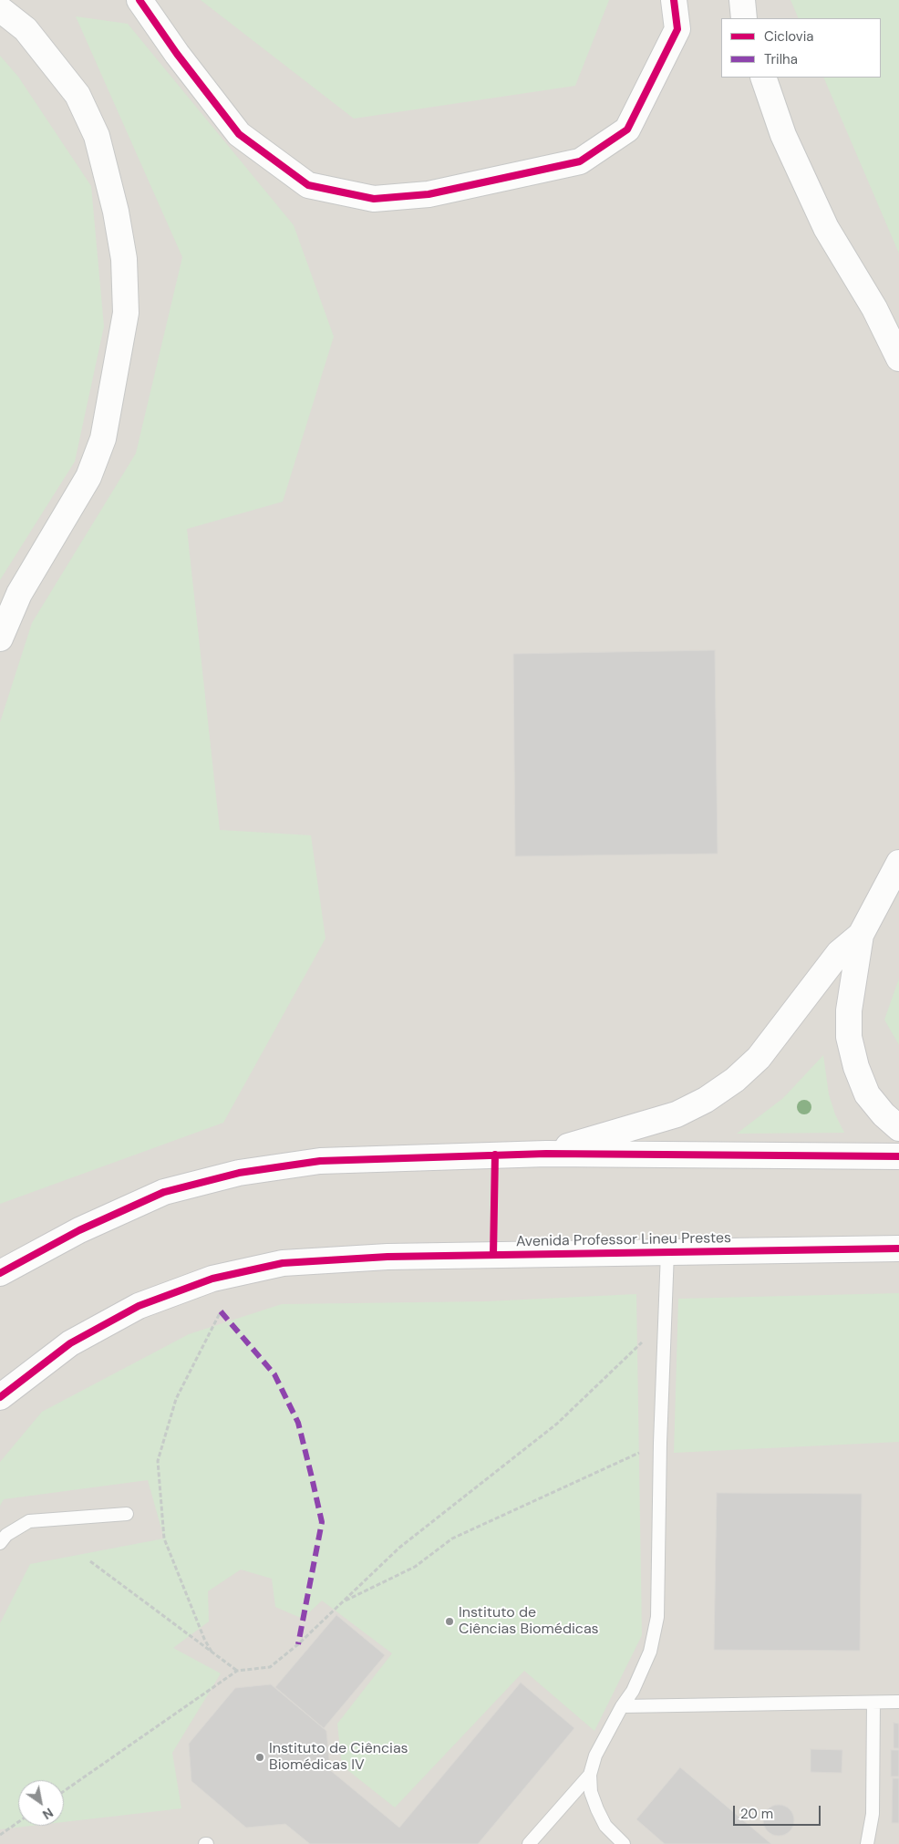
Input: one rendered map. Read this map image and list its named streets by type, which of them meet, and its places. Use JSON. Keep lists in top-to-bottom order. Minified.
{"streets":{"street":["Avenida Professor Lineu Prestes"]},"places":["Instituto de Ciências Biomédicas","Instituto de Ciências Biomédicas IV"],"legend":["Ciclovia","Trilha"],"scale_bar":"20 m","north":"bottom right"}
